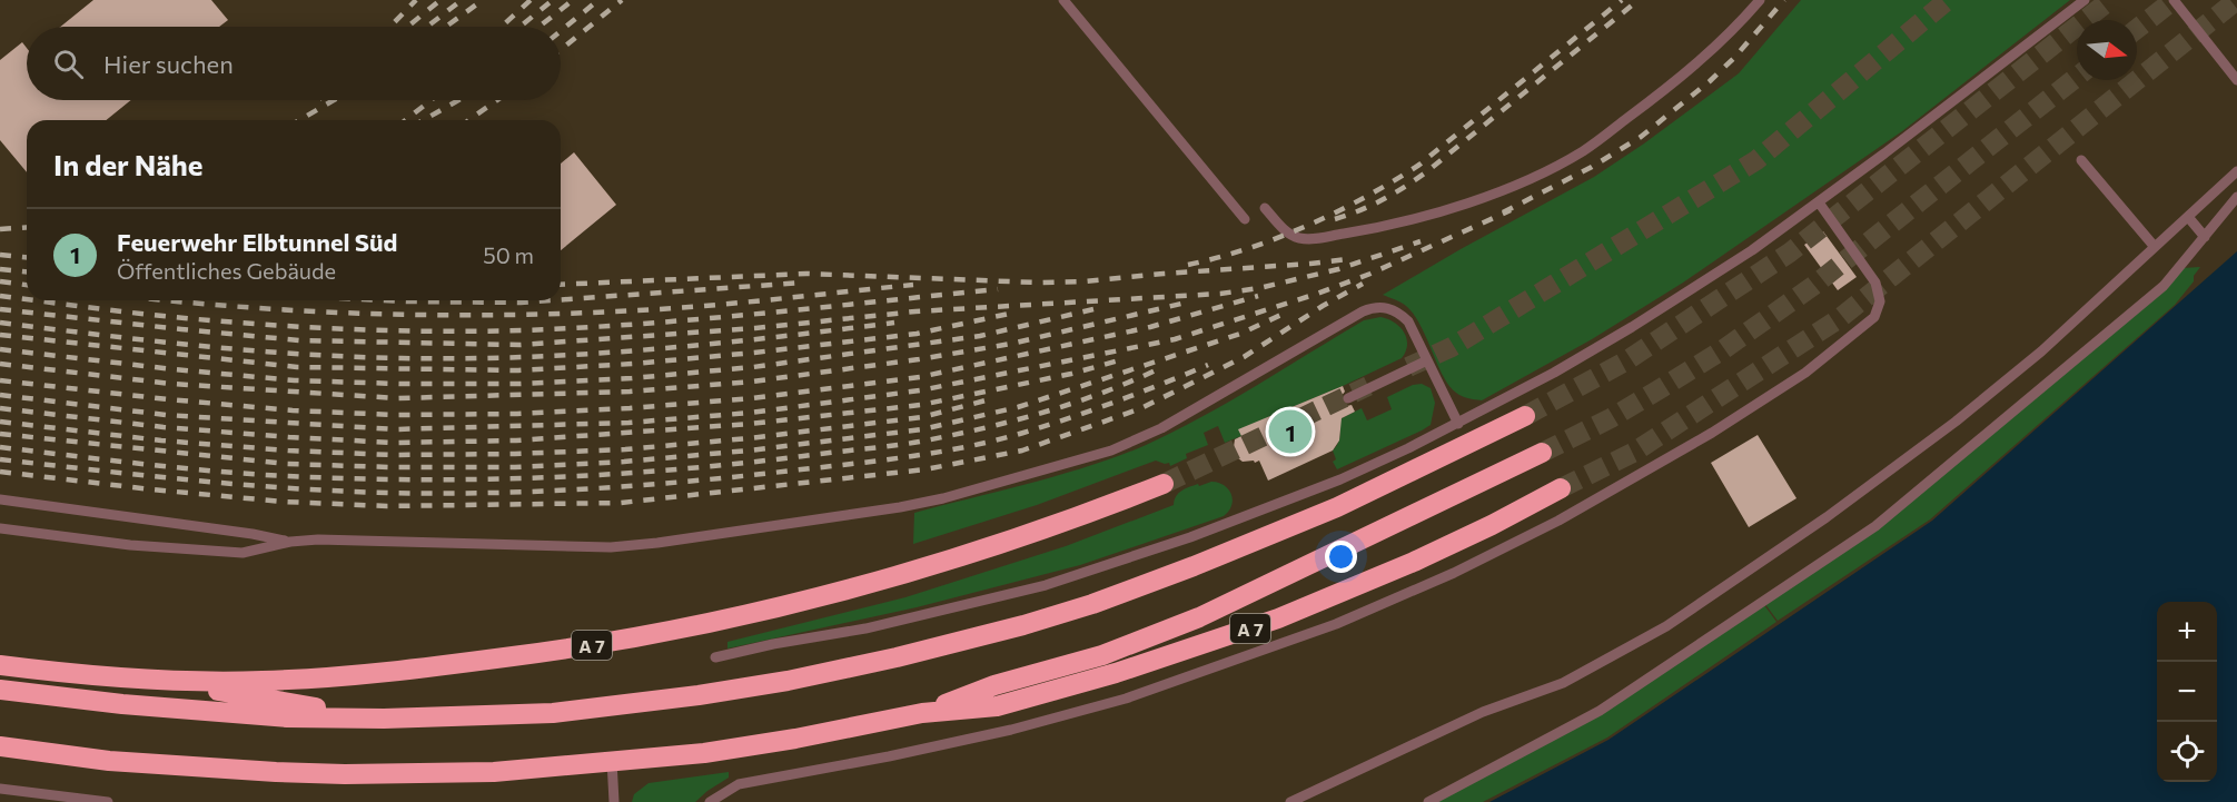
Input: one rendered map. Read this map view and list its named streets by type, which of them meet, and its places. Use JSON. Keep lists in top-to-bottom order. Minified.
{"streets":{"highway":["A 7"]},"north":"right","page":{"search":"Hier suchen","heading":"In der Nähe","list":[{"mark":"1","name":"Feuerwehr Elbtunnel Süd","note":"Öffentliches Gebäude","value":"50 m"}],"pins":"1","map_buttons":["+","−"]}}
